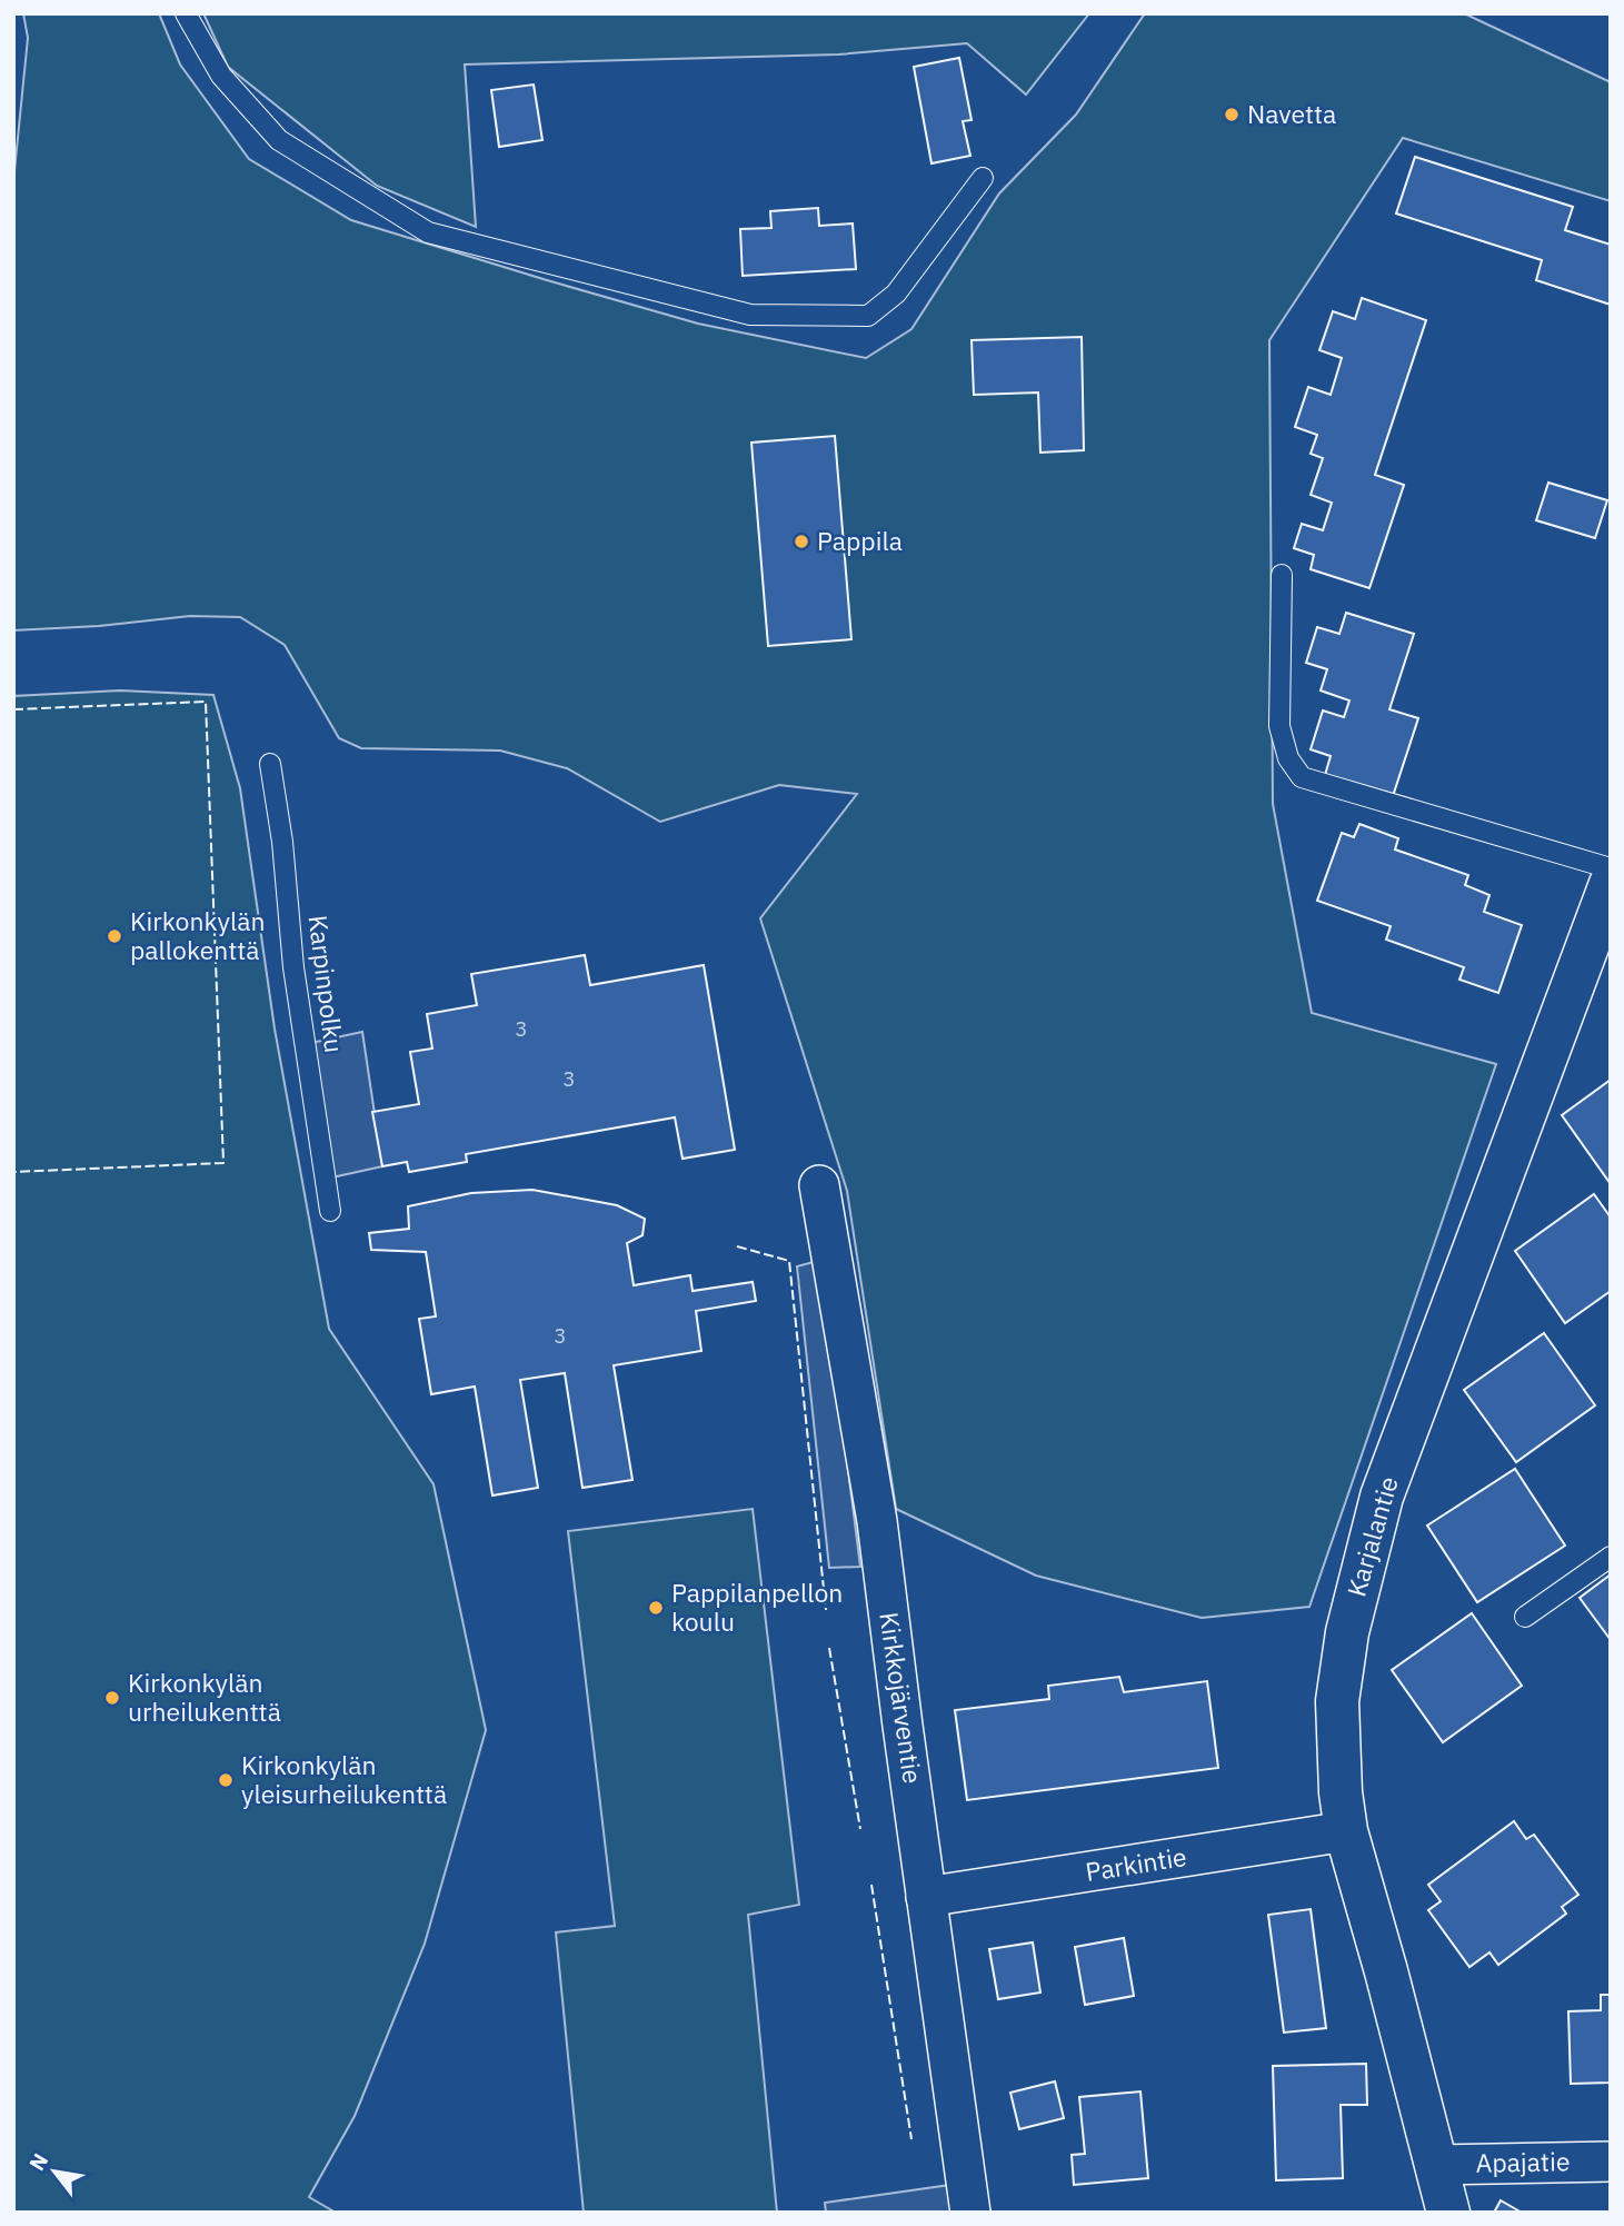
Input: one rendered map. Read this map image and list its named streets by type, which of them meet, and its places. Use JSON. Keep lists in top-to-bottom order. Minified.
{"streets":{"street":["Karjalantie","Kirkkojärventie","Parkintie","Apajatie"],"lane":["Karpinpolku"]},"crossings":[["Karjalantie","Parkintie"],["Karjalantie","Apajatie"],["Kirkkojärventie","Parkintie"]],"places":["Navetta","Pappila","Kirkonkylän pallokenttä","Pappilanpellon koulu","Kirkonkylän urheilukenttä","Kirkonkylän yleisurheilukenttä"],"house_numbers":["3","3","3"],"north":"top left"}
